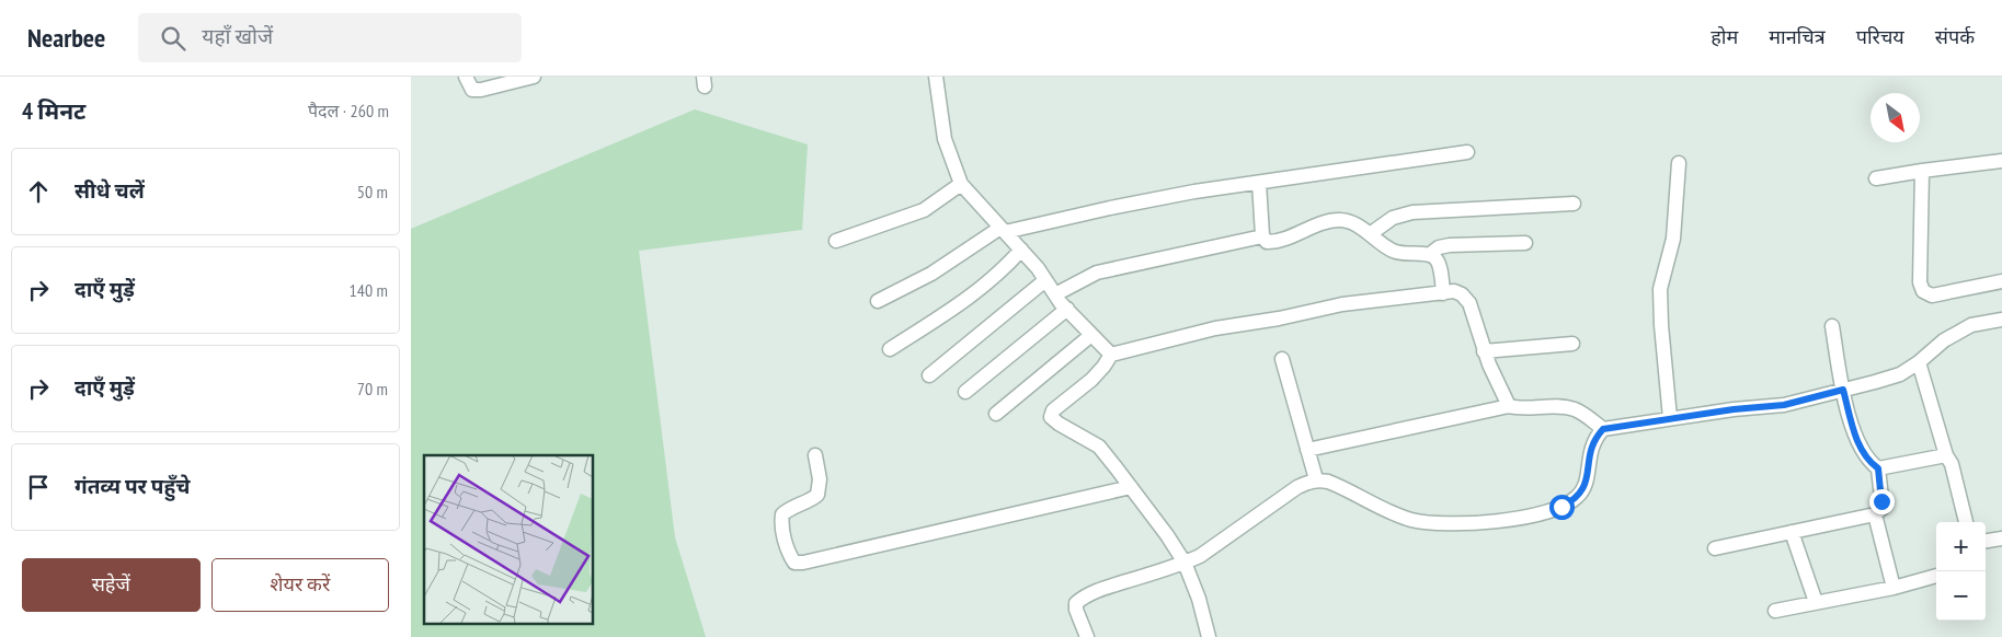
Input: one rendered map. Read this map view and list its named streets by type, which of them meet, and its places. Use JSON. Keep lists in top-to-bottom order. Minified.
{"north":"bottom right","page":{"header":"Nearbee","search":"यहाँ खोजें","nav":["होम","मानचित्र","परिचय","संपर्क"],"heading":["4 मिनट","पैदल · 260 m"],"list":[["सीधे चलें","50 m"],["दाएँ मुड़ें","140 m"],["दाएँ मुड़ें","70 m"],"गंतव्य पर पहुँचे"],"map_buttons":["+","−"],"buttons":["सहेजें","शेयर करें"]}}
